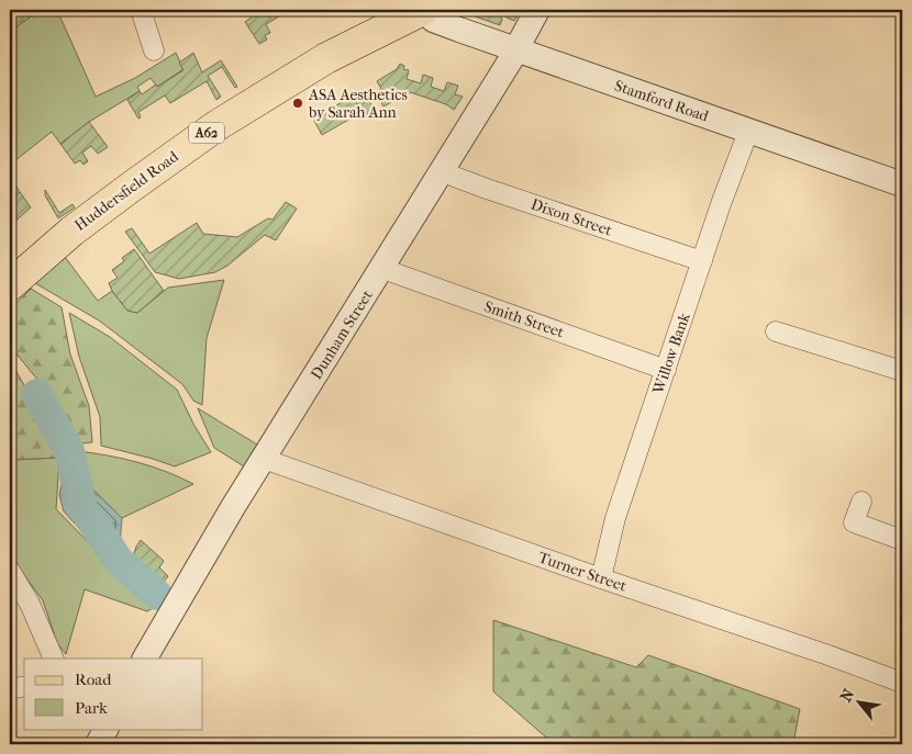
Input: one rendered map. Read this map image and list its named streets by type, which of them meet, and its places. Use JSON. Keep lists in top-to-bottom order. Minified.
{"streets":{"main road":["A62","Huddersfield Road"],"street":["Stamford Road","Dixon Street","Smith Street","Dunham Street","Willow Bank","Turner Street"]},"crossings":[["Stamford Road","Dunham Street"],["Stamford Road","Willow Bank"],["Dixon Street","Dunham Street"],["Dixon Street","Willow Bank"],["Smith Street","Dunham Street"],["Smith Street","Willow Bank"],["Dunham Street","Turner Street"],["Willow Bank","Turner Street"]],"places":["ASA Aesthetics by Sarah Ann"],"legend":["Road","Park"],"north":"top left"}
